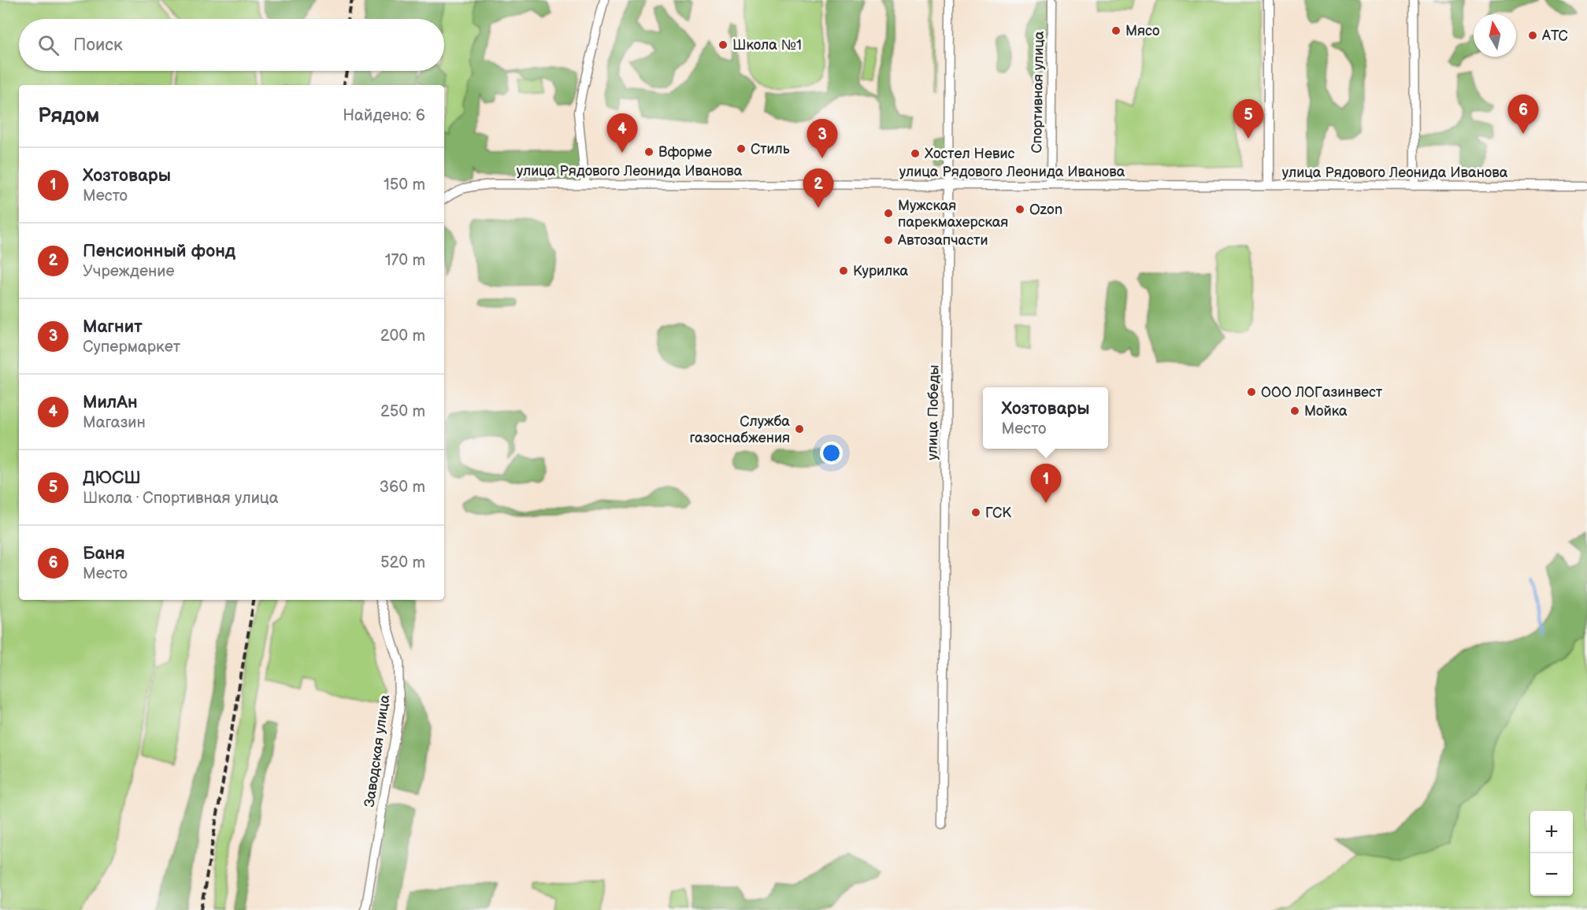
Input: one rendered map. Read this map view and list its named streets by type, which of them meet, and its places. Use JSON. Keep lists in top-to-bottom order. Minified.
{"streets":{"street":["Спортивная улица","улица Рядового Леонида Иванова","улица Победы","Заводская улица"]},"crossings":[["Спортивная улица","улица Рядового Леонида Иванова"],["улица Рядового Леонида Иванова","улица Победы"]],"places":["Мясо","АТС","Школа №1","Стиль","Вформе","Хостел Невис","Ozon","Мужская парекмахерская","Автозапчасти","Курилка","ООО ЛОГазинвест","Мойка","Служба газоснабжения","ГСК"],"north":"top","page":{"search":"Поиск","heading":["Рядом","Найдено: 6"],"pins":["6","5","4","3","2","1"],"list":[{"mark":"1","name":"Хозтовары","note":"Место","value":"150 m"},{"mark":"2","name":"Пенсионный фонд","note":"Учреждение","value":"170 m"},{"mark":"3","name":"Магнит","note":"Супермаркет","value":"200 m"},{"mark":"4","name":"МилАн","note":"Магазин","value":"250 m"},{"mark":"5","name":"ДЮСШ","note":"Школа · Спортивная улица","value":"360 m"},{"mark":"6","name":"Баня","note":"Место","value":"520 m"}],"popup":["Хозтовары","Место"],"map_buttons":["+","−"]}}
